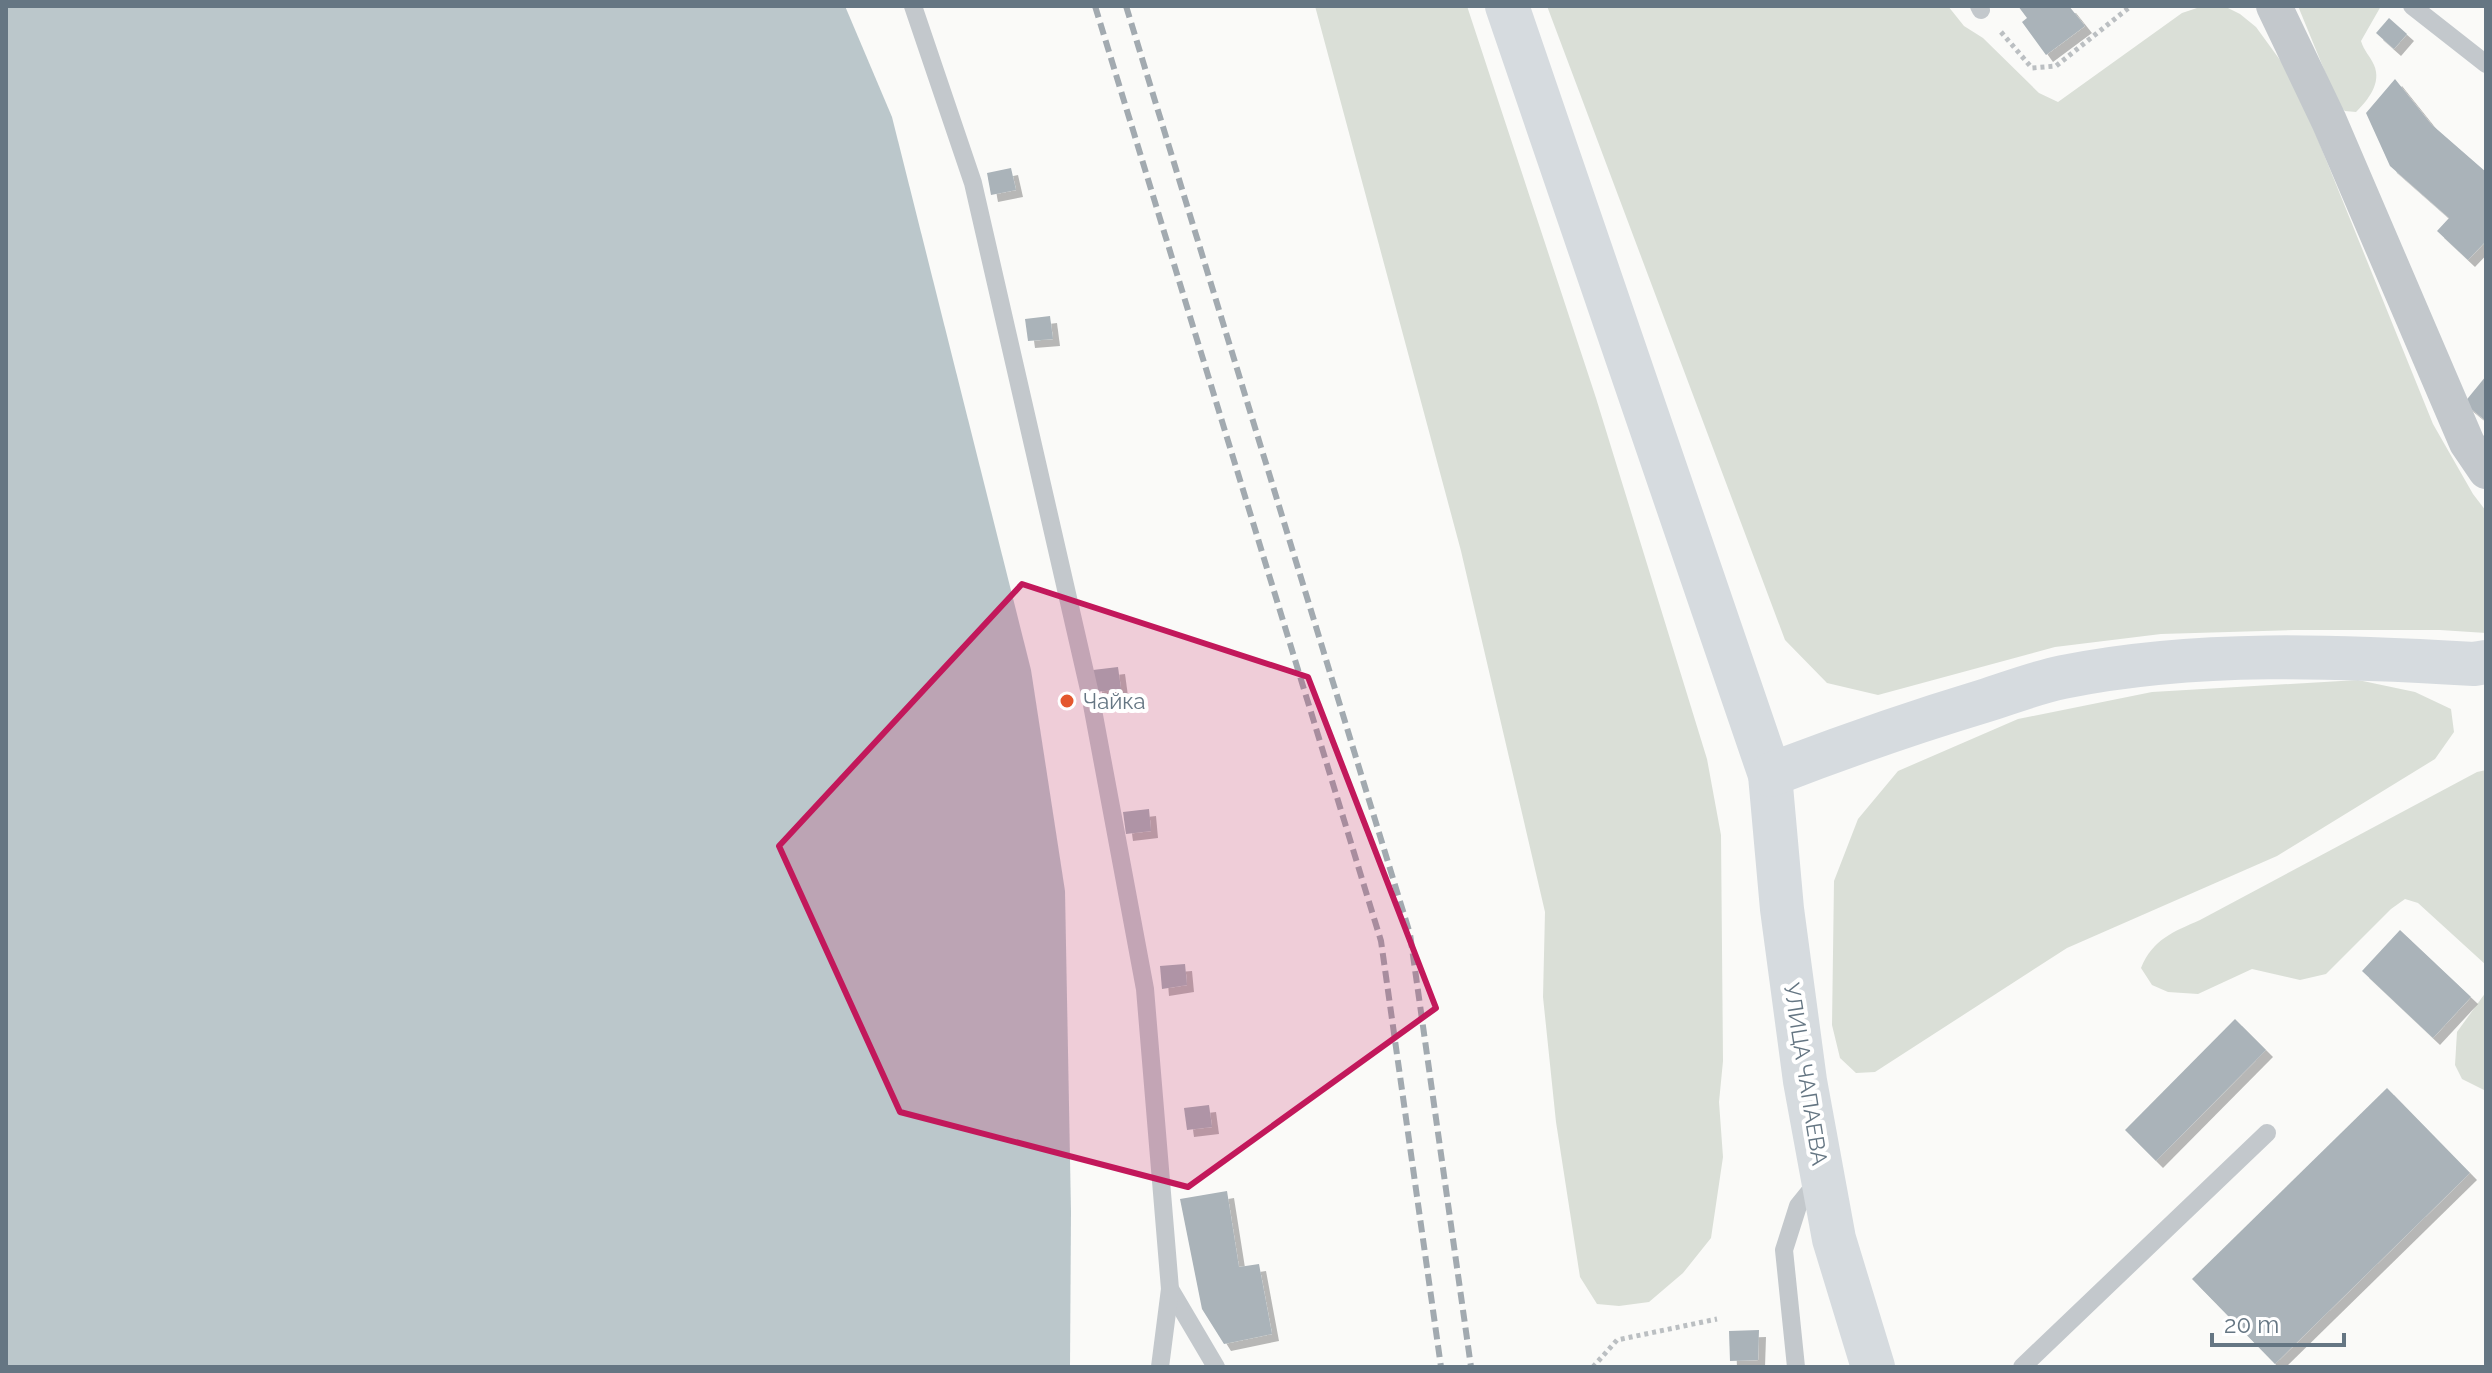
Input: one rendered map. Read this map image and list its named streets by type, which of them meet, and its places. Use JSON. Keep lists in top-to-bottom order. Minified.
{"streets":{"main road":["УЛИЦА ЧАПАЕВА"]},"places":["Чайка"],"scale_bar":"20 m"}
